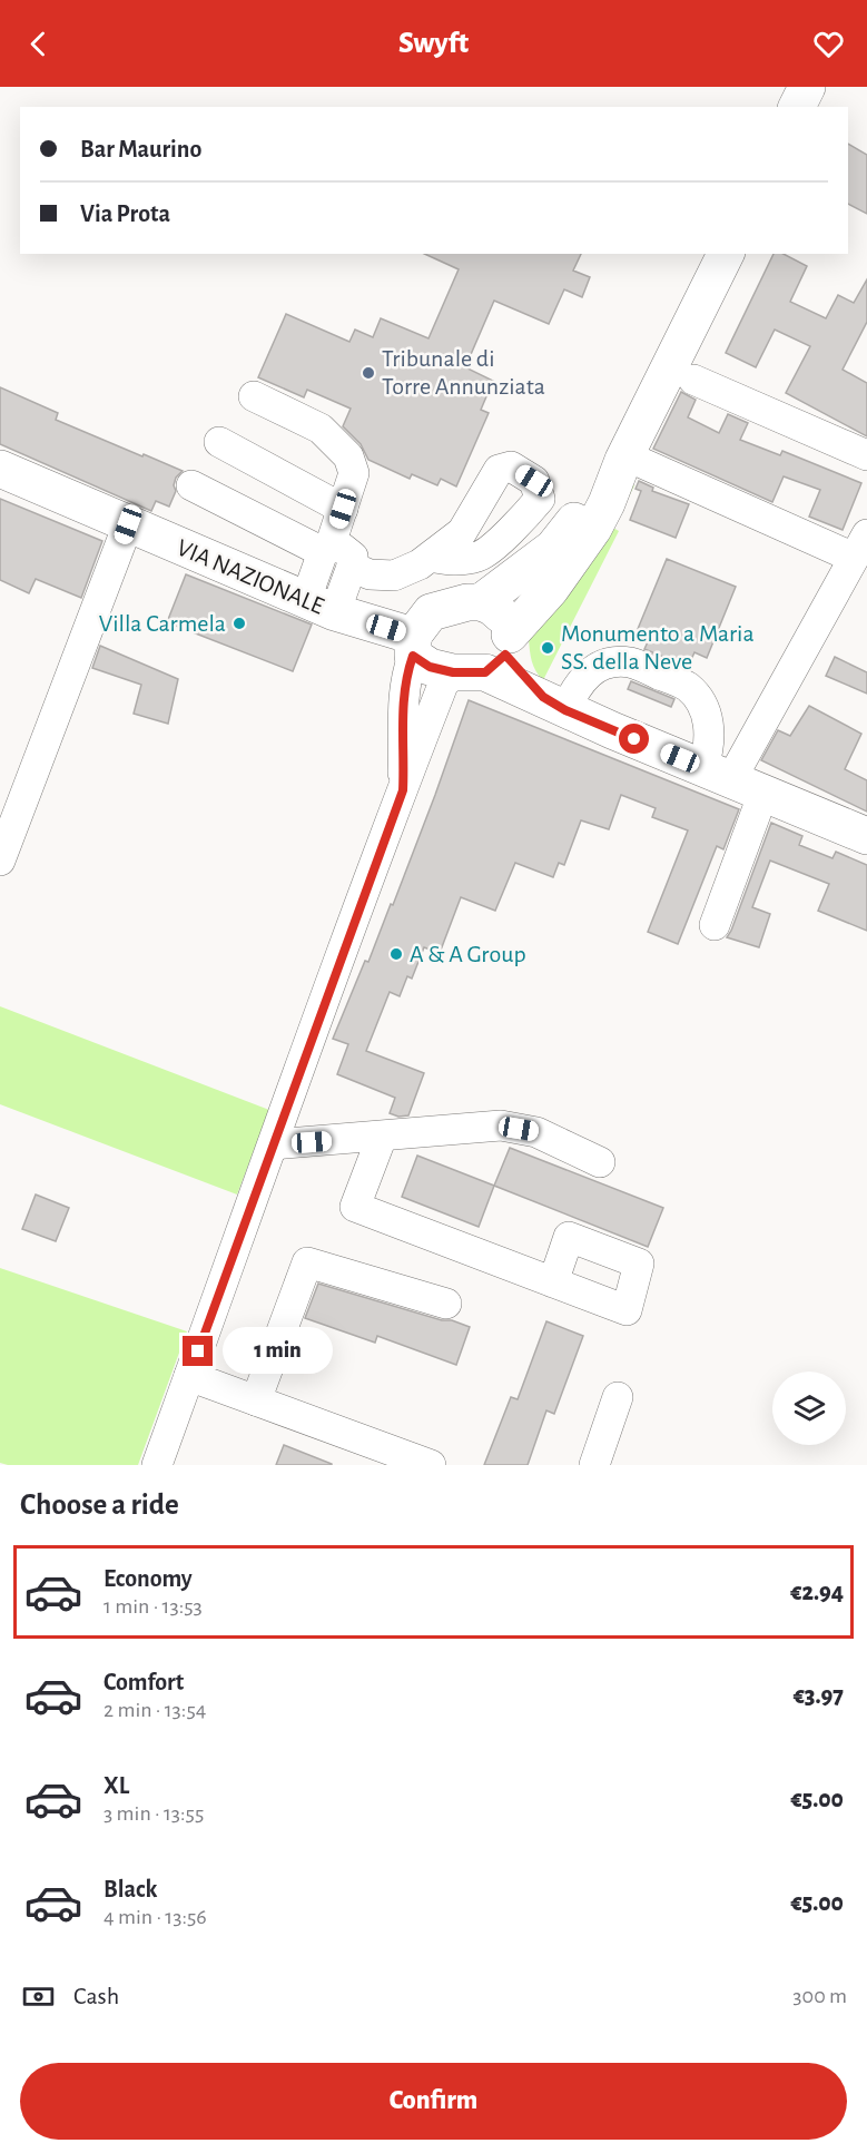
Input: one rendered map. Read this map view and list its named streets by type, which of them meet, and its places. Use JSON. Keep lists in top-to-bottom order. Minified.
{"streets":{"main road":["VIA NAZIONALE"]},"places":["Tribunale di Torre Annunziata","Villa Carmela","Monumento a Maria SS. della Neve","A & A Group"],"page":{"header":"Swyft","banner":["Bar Maurino","Via Prota"],"bubble":"1 min","heading":"Choose a ride","list":[{"name":"Economy","note":"1 min · 13:53","value":"€2.94"},{"name":"Comfort","note":"2 min · 13:54","value":"€3.97"},{"name":"XL","note":"3 min · 13:55","value":"€5.00"},{"name":"Black","note":"4 min · 13:56","value":"€5.00"}],"pay":["Cash","300 m"],"buttons":"Confirm"}}
